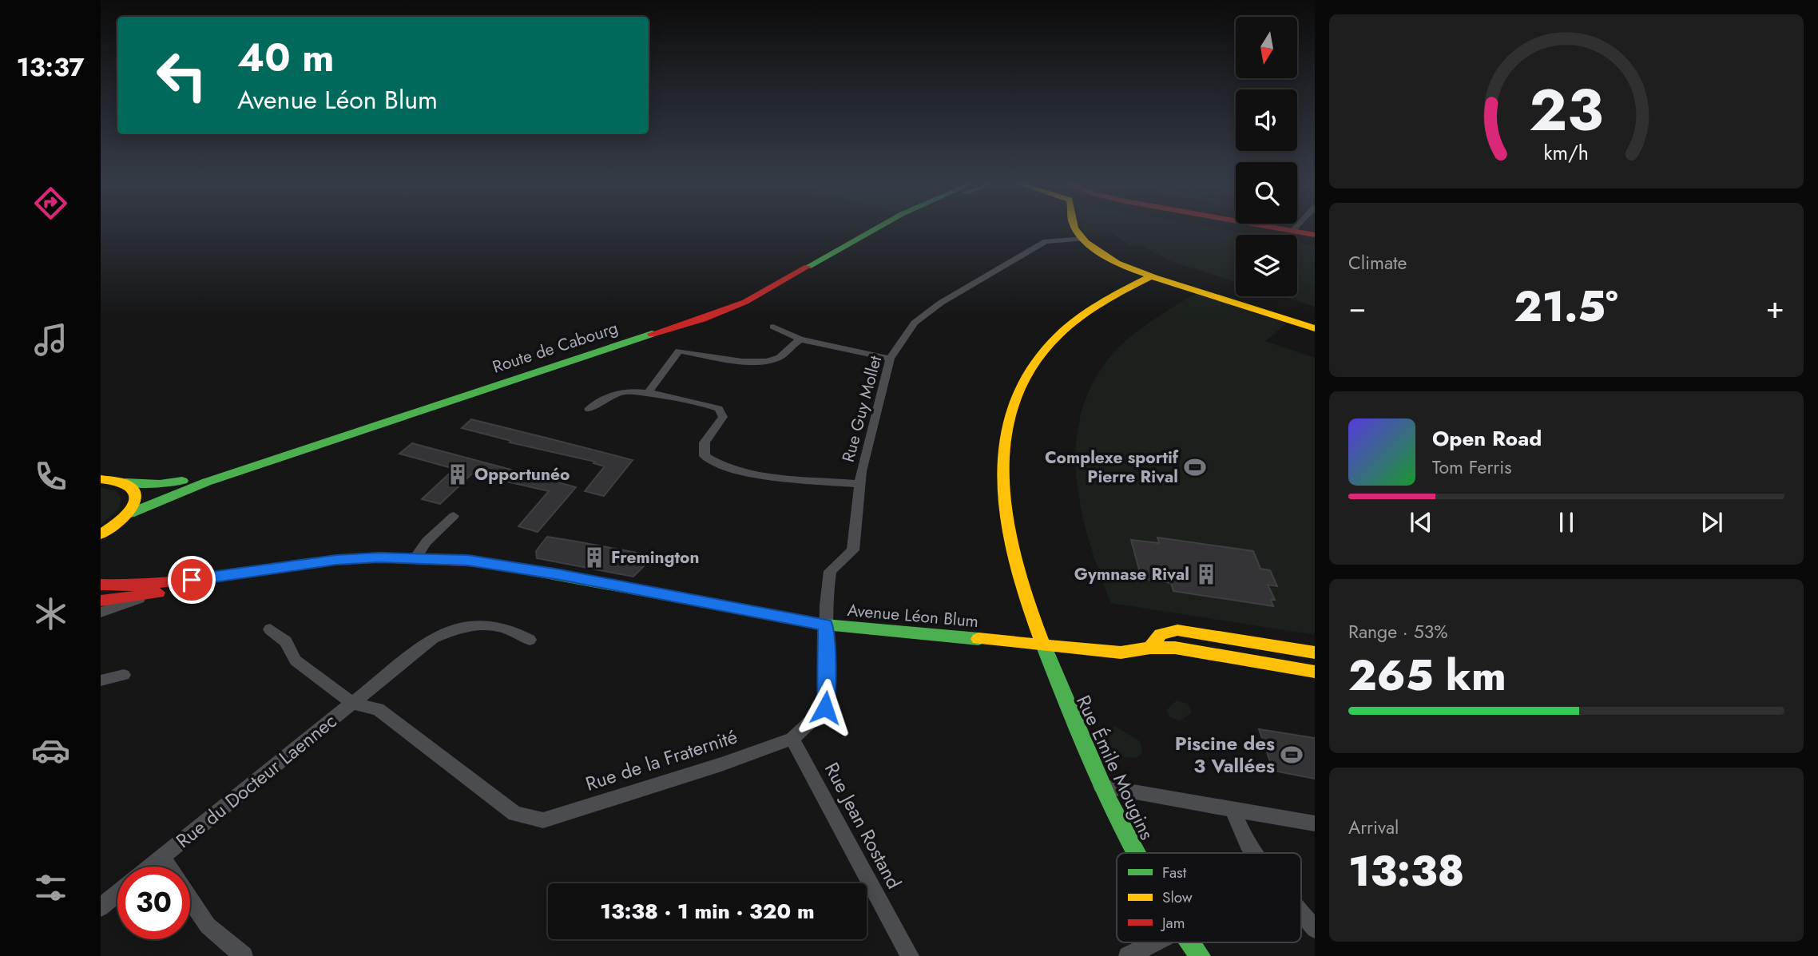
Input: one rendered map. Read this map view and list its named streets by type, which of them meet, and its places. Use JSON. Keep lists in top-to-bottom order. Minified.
{"streets":{"street":["Route de Cabourg","Rue Guy Mollet","Avenue Léon Blum","Rue de la Fraternité","Rue Émile Mougins","Rue du Docteur Laennec","Rue Jean Rostand"]},"crossings":[["Rue Guy Mollet","Avenue Léon Blum"],["Avenue Léon Blum","Rue Émile Mougins"],["Rue de la Fraternité","Rue du Docteur Laennec"],["Rue de la Fraternité","Rue Jean Rostand"]],"places":{"sports":["Complexe sportif Pierre Rival","Piscine des 3 Vallées"],"building":["Opportunéo","Fremington","Gymnase Rival"]},"legend":["Fast","Slow","Jam"],"north":"bottom","page":{"tabs":"13:37","turn":["40 m","Avenue Léon Blum"],"tile":["Climate",["Range · 53%","265 km"],["Arrival","13:38"]],"heat":["−","21.5°","+"],"song":["Open Road","Tom Ferris"],"limit":"30","trip":"13:38 · 1 min · 320 m","gauge":["23","km/h"]}}
